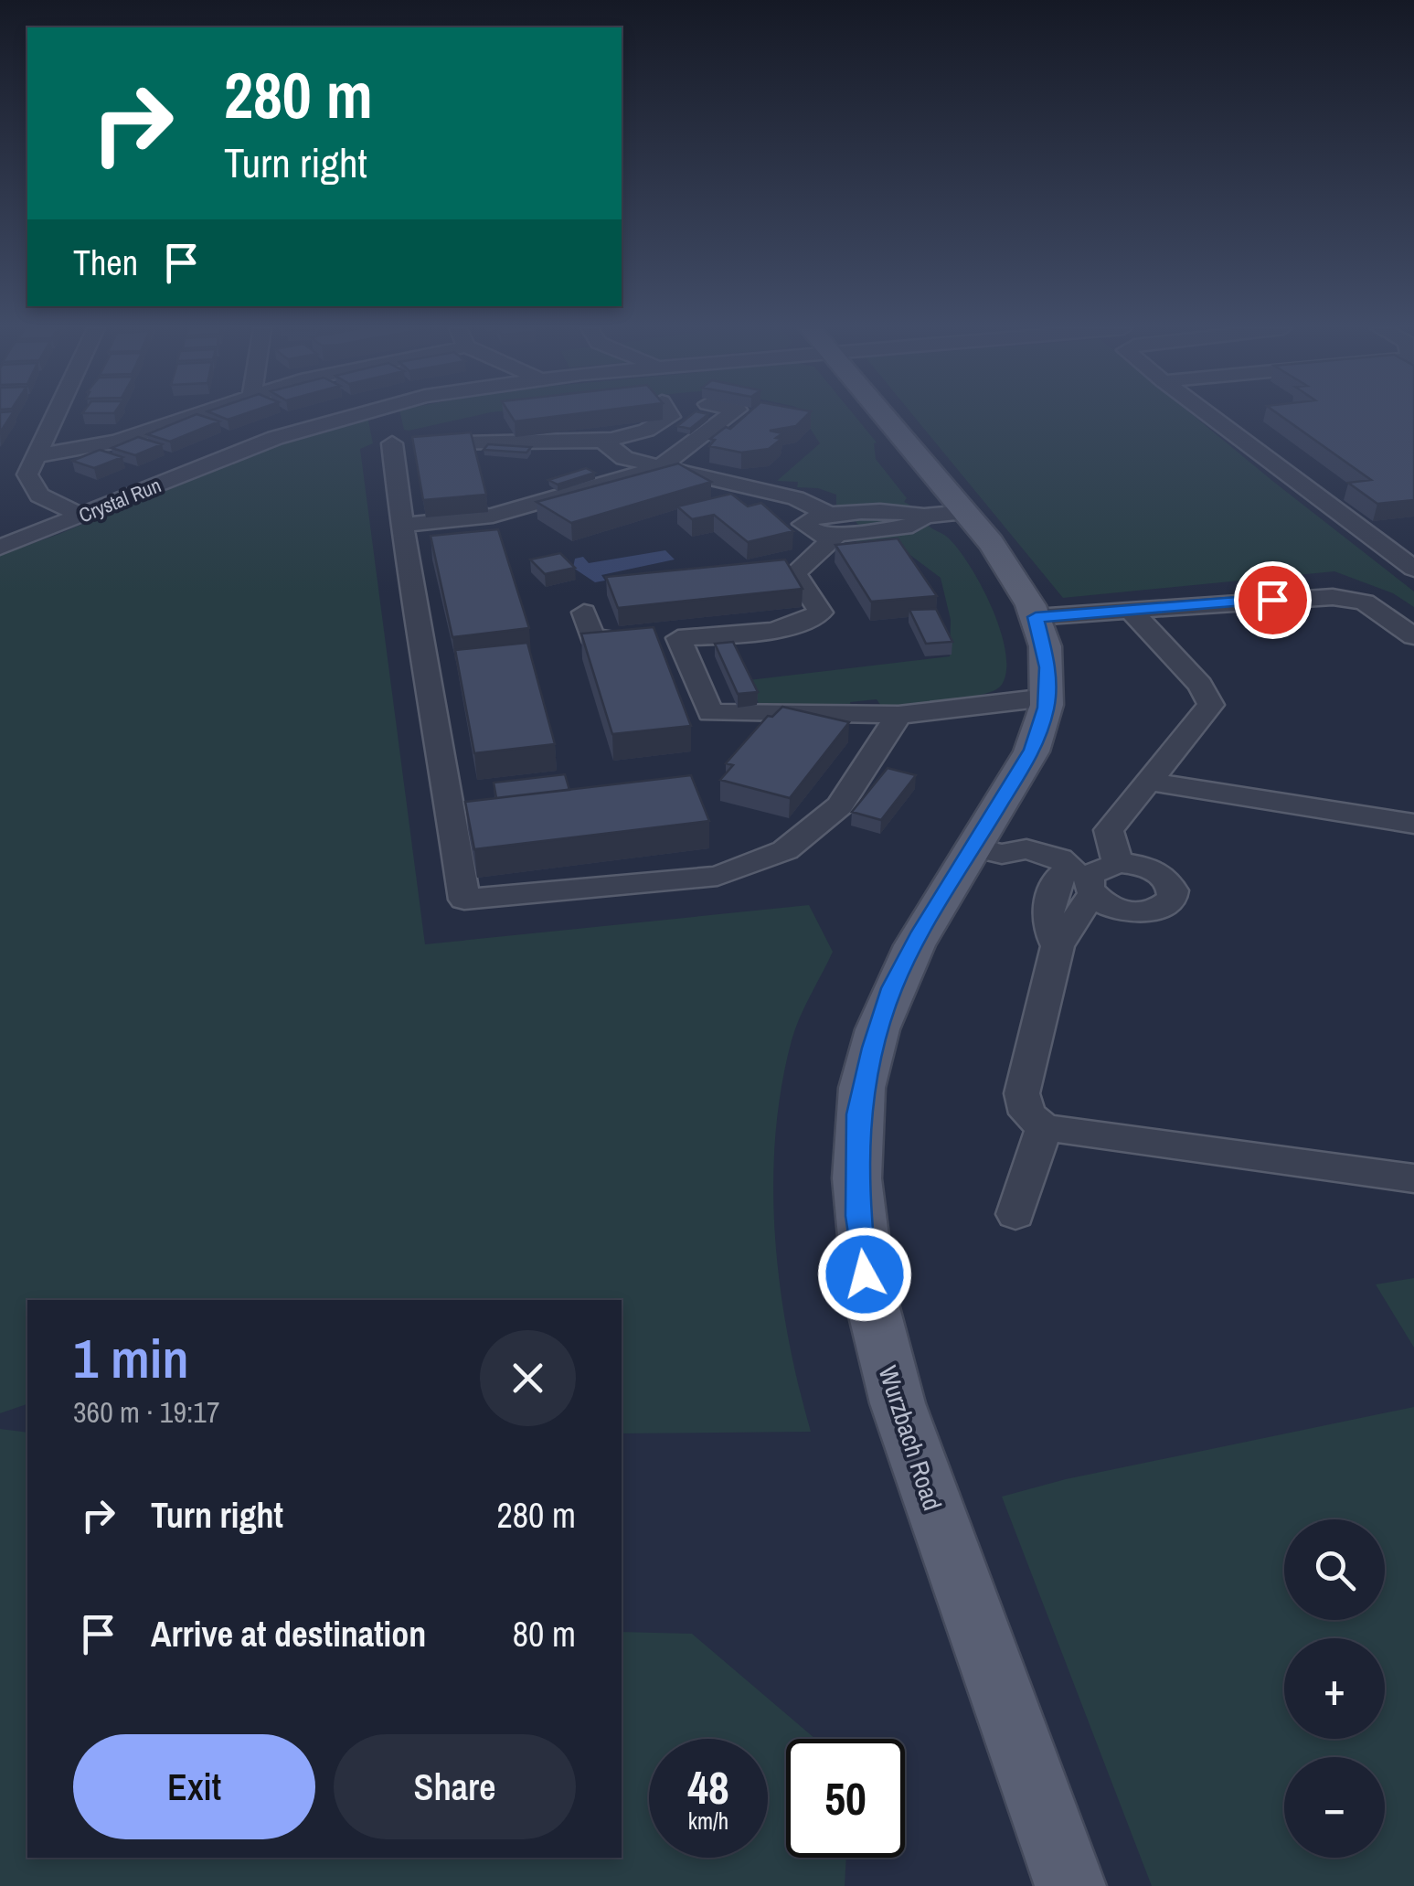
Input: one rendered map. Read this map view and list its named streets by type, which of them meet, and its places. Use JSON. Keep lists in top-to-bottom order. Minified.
{"streets":{"main road":["Wurzbach Road"],"street":["Crystal Run"]},"page":{"turn":["280 m","Turn right"],"then":"Then","heading":["1 min","360 m · 19:17"],"list":[{"name":"Turn right","value":"280 m"},{"name":"Arrive at destination","value":"80 m"}],"map_buttons":["+","−"],"buttons":["Exit","Share"],"speed":"48 km/h","limit":"50"}}
